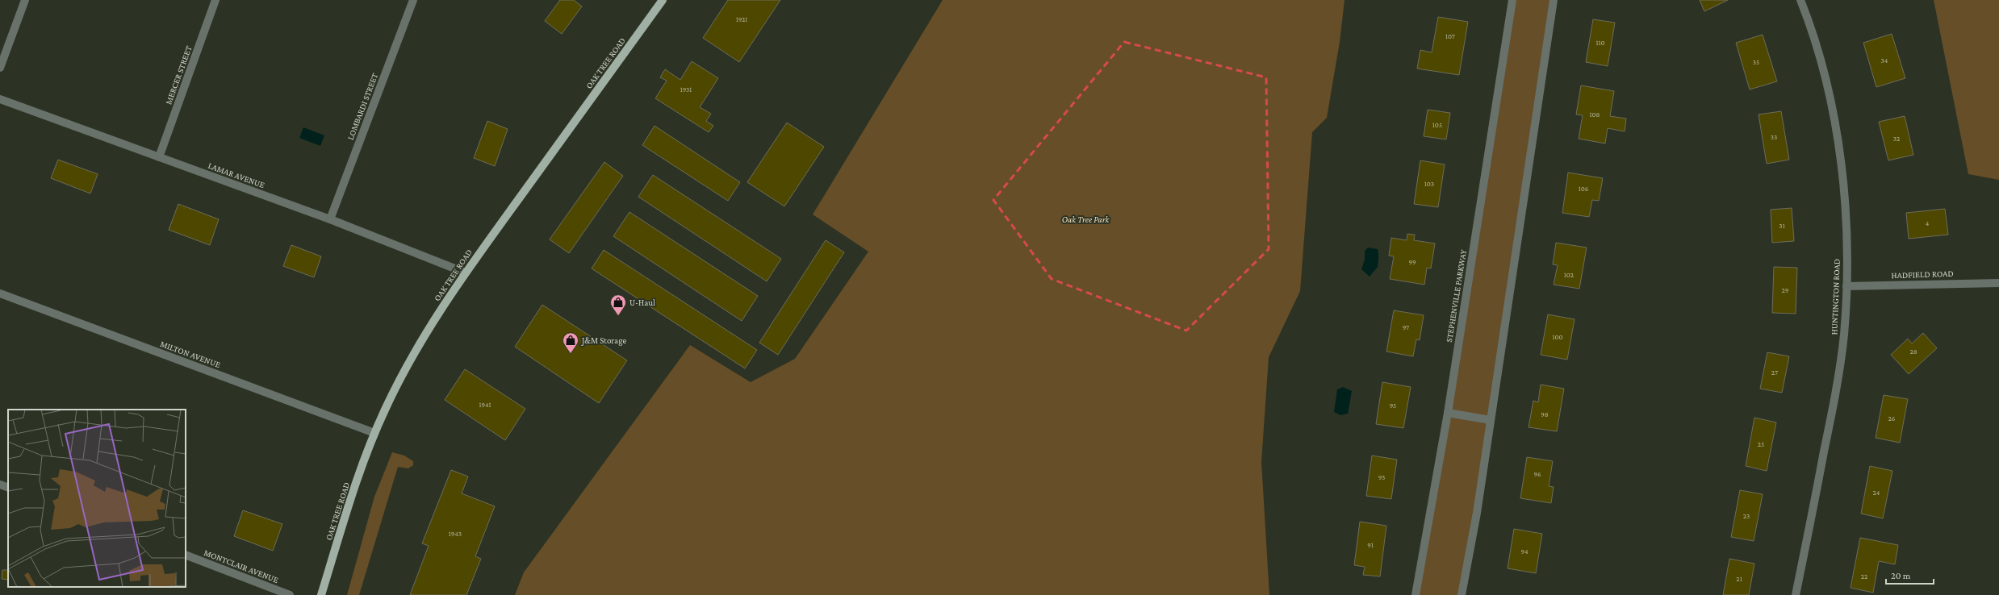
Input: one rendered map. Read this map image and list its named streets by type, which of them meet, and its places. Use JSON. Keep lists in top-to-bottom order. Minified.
{"streets":{"main road":["OAK TREE ROAD"],"street":["MERCER STREET","LOMBARDI STREET","LAMAR AVENUE","HADFIELD ROAD","STEPHENVILLE PARKWAY","HUNTINGTON ROAD","MILTON AVENUE","MONTCLAIR AVENUE"]},"crossings":[["OAK TREE ROAD","LAMAR AVENUE"],["OAK TREE ROAD","MILTON AVENUE"],["MERCER STREET","LAMAR AVENUE"],["LOMBARDI STREET","LAMAR AVENUE"],["HADFIELD ROAD","HUNTINGTON ROAD"]],"parks":["Oak Tree Park"],"places":{"shop":["U-Haul","J&M Storage"]},"house_numbers":["1921","107","110","34","35","1931","108","105","33","32","103","106","4","31","99","102","29","97","100","28","27","1941","95","98","26","25","96","93","24","23","1943","91","94","22","21"],"scale_bar":"20 m"}
